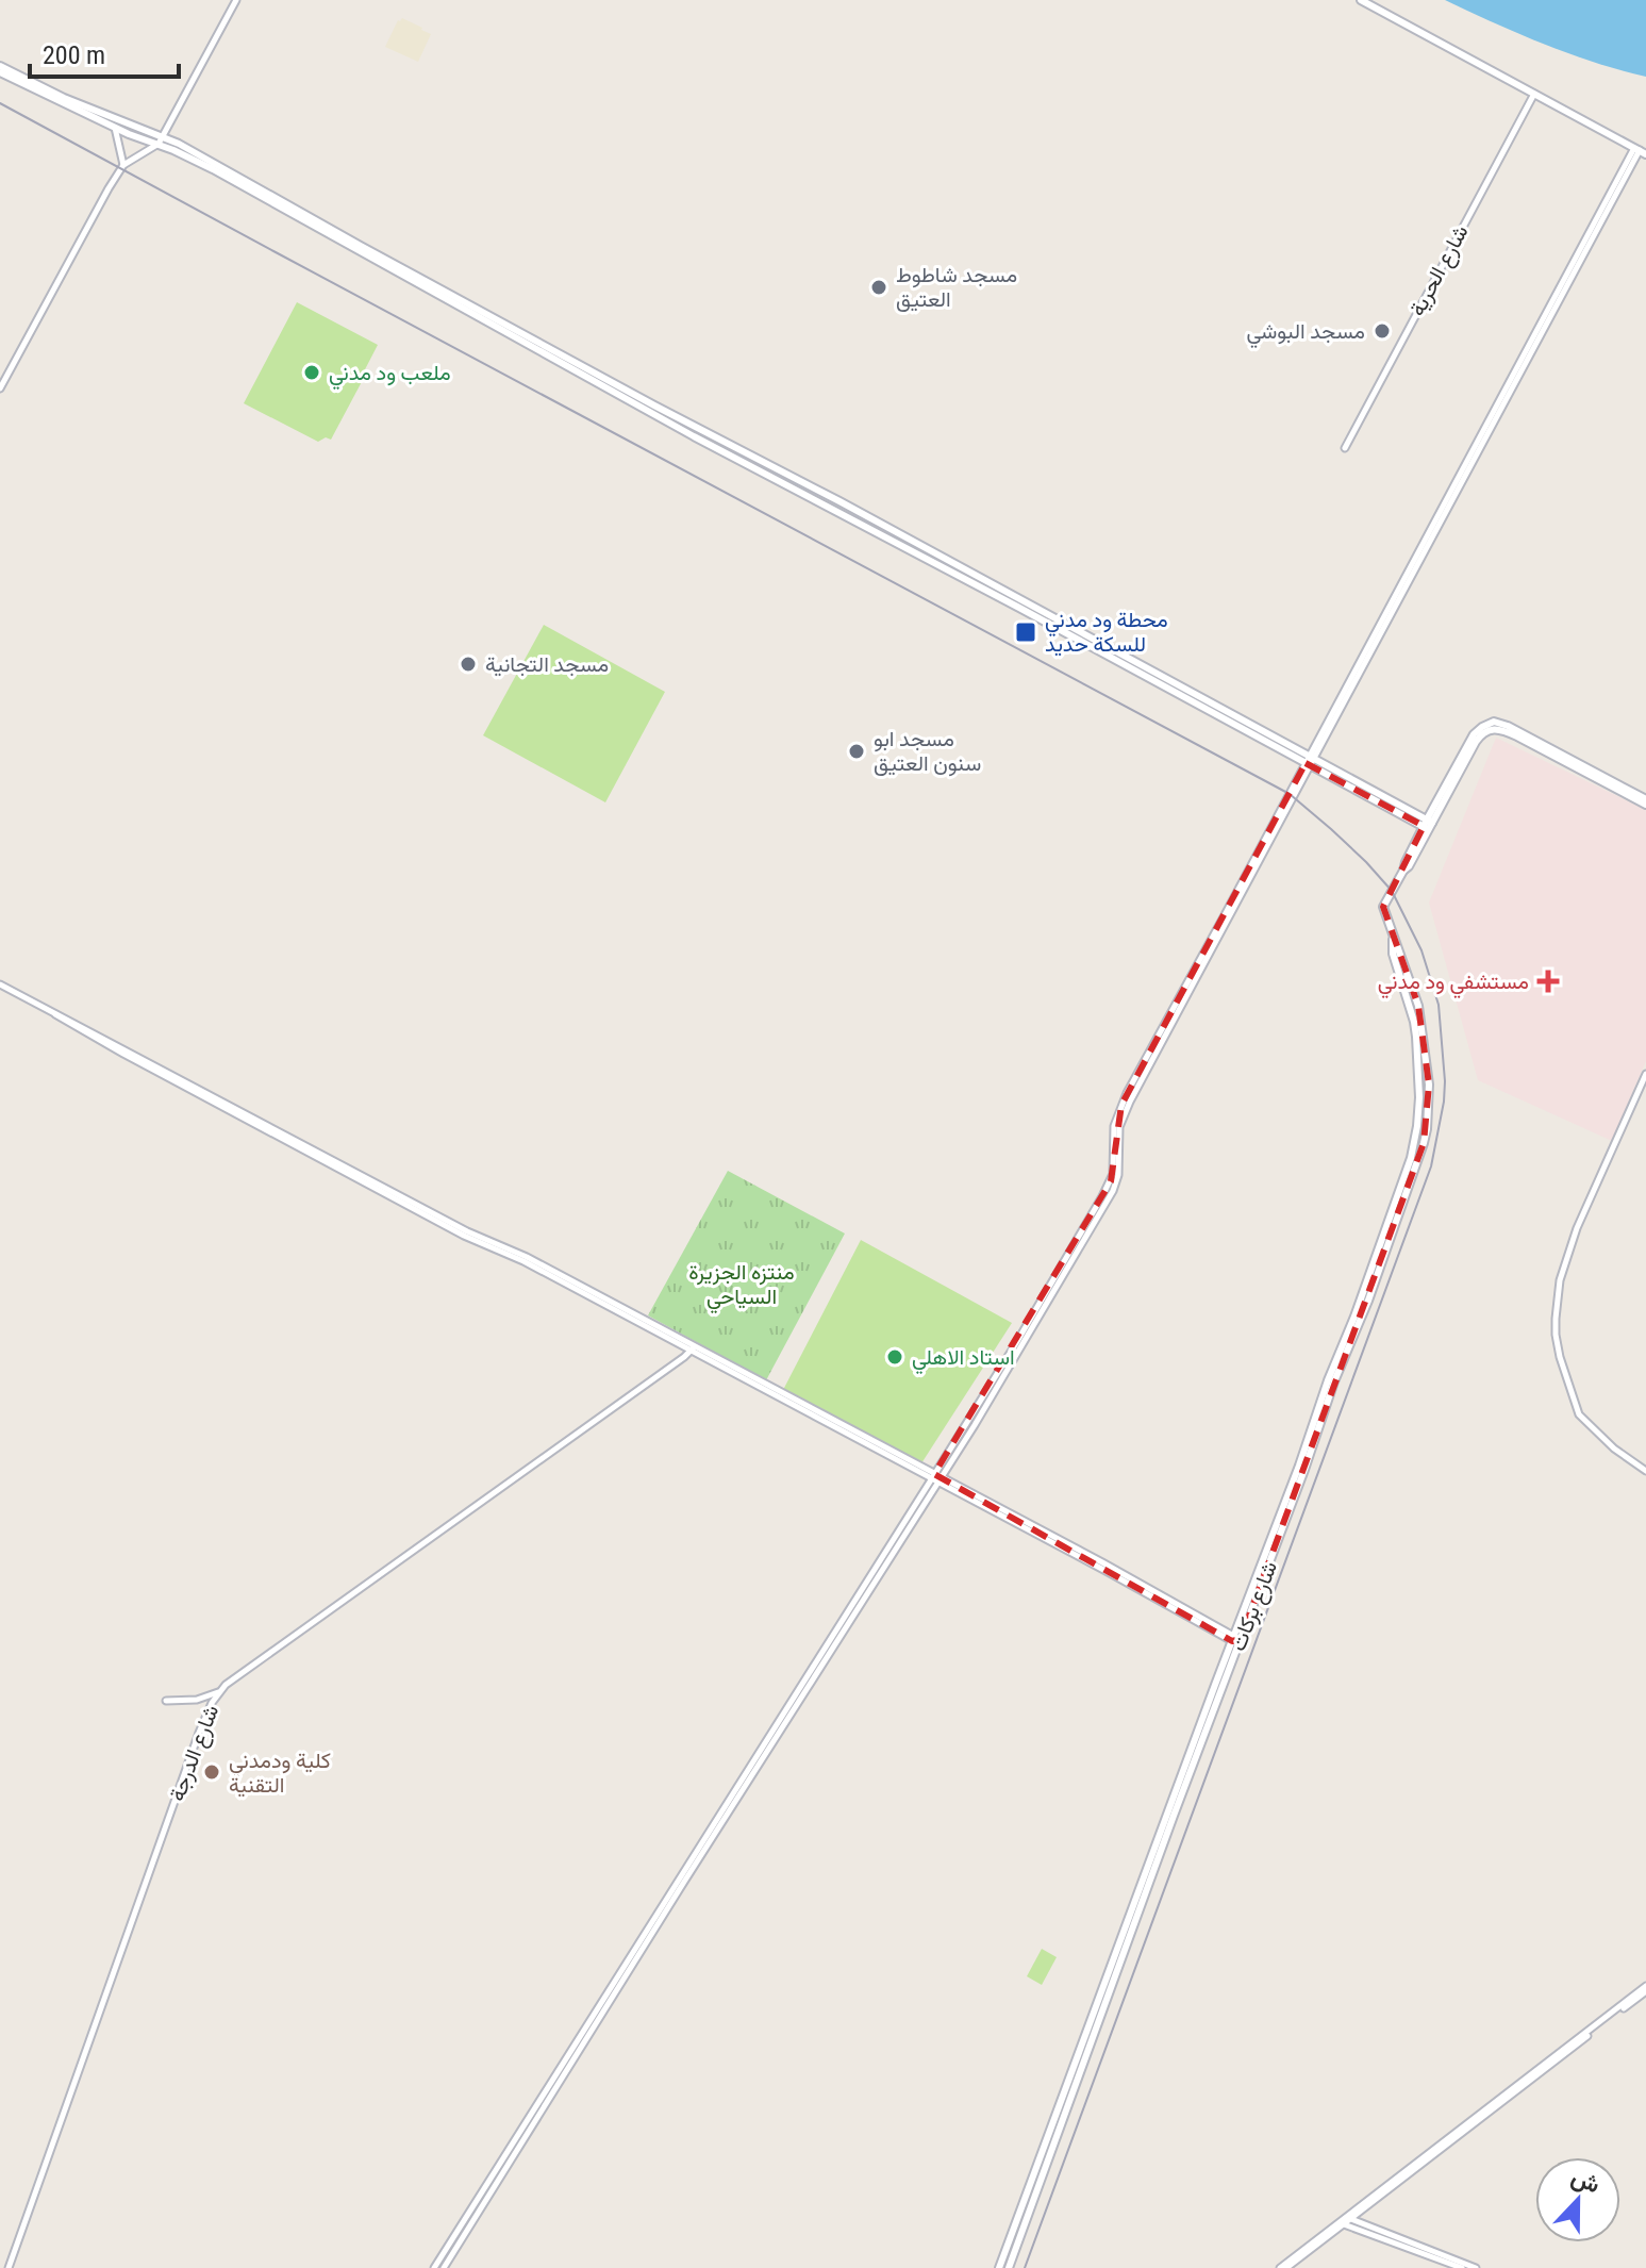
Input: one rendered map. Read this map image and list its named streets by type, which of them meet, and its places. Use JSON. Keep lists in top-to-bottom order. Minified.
{"streets":{"main road":["شارع بركات"],"street":["شارع الحرية","شارع الدرجة"]},"parks":["منتزه الجزيرة السياحي"],"places":{"other":["مسجد شاطوط العتيق","مسجد البوشي","ملعب ود مدني","مسجد التجانية","مسجد ابو سنون العتيق","استاد الاهلي","كلية ودمدني التقنية"],"transit":["محطة ود مدني للسكة حديد"],"health":["مستشفي ود مدني"]},"scale_bar":"200 m","north":"top"}
